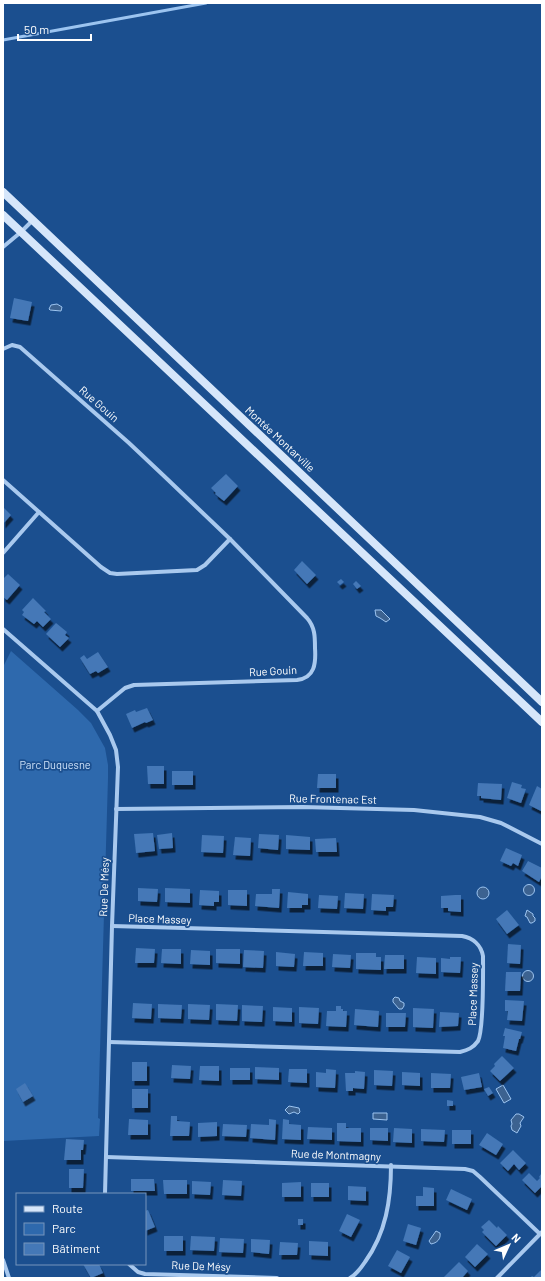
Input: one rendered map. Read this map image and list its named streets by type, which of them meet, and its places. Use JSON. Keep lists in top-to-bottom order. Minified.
{"streets":{"street":["Rue Gouin","Montée Montarville","Rue Frontenac Est","Rue De Mésy","Place Massey","Rue de Montmagny"]},"crossings":[["Rue Gouin","Rue De Mésy"],["Rue Frontenac Est","Rue De Mésy"],["Rue De Mésy","Place Massey"],["Rue De Mésy","Rue de Montmagny"]],"parks":["Parc Duquesne"],"legend":["Route","Parc","Bâtiment"],"scale_bar":"50 m","north":"top right"}
